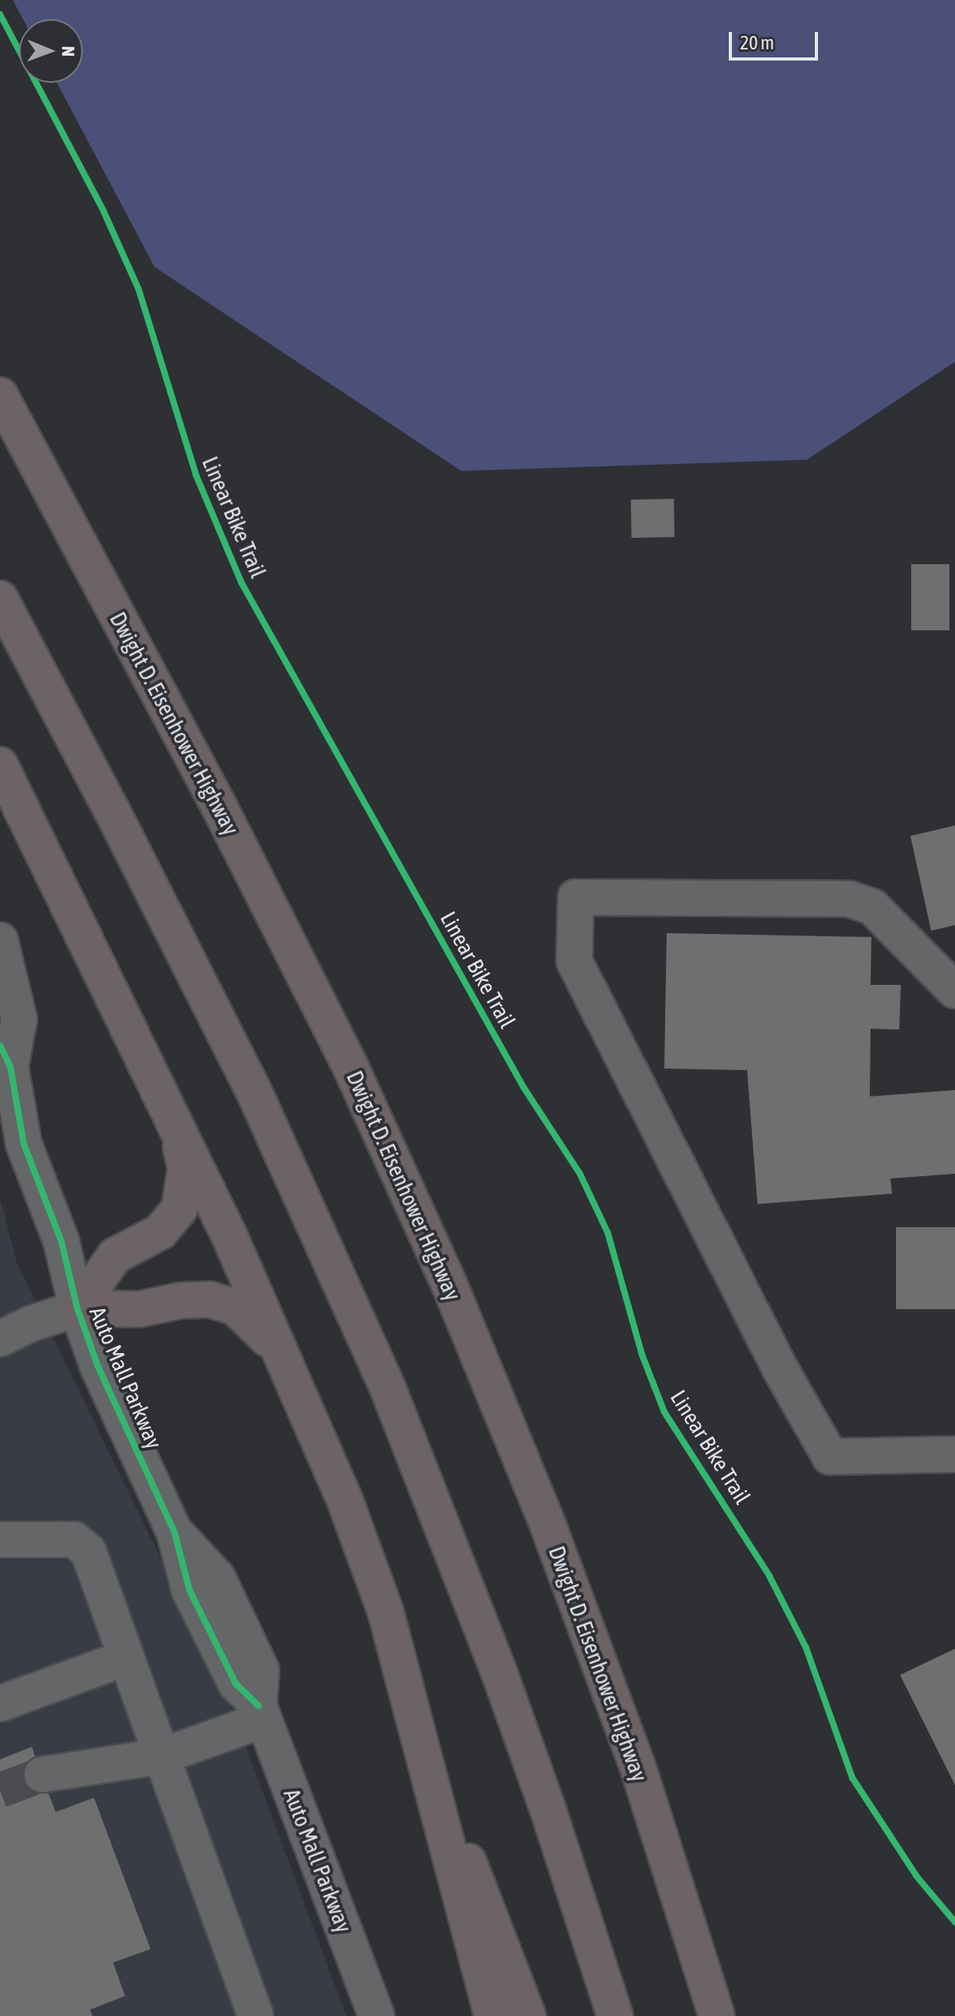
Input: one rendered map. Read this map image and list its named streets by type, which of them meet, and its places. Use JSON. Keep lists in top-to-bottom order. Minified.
{"streets":{"highway":["Dwight D. Eisenhower Highway"],"street":["Auto Mall Parkway"],"cycle path":["Linear Bike Trail"]},"scale_bar":"20 m","north":"right"}
